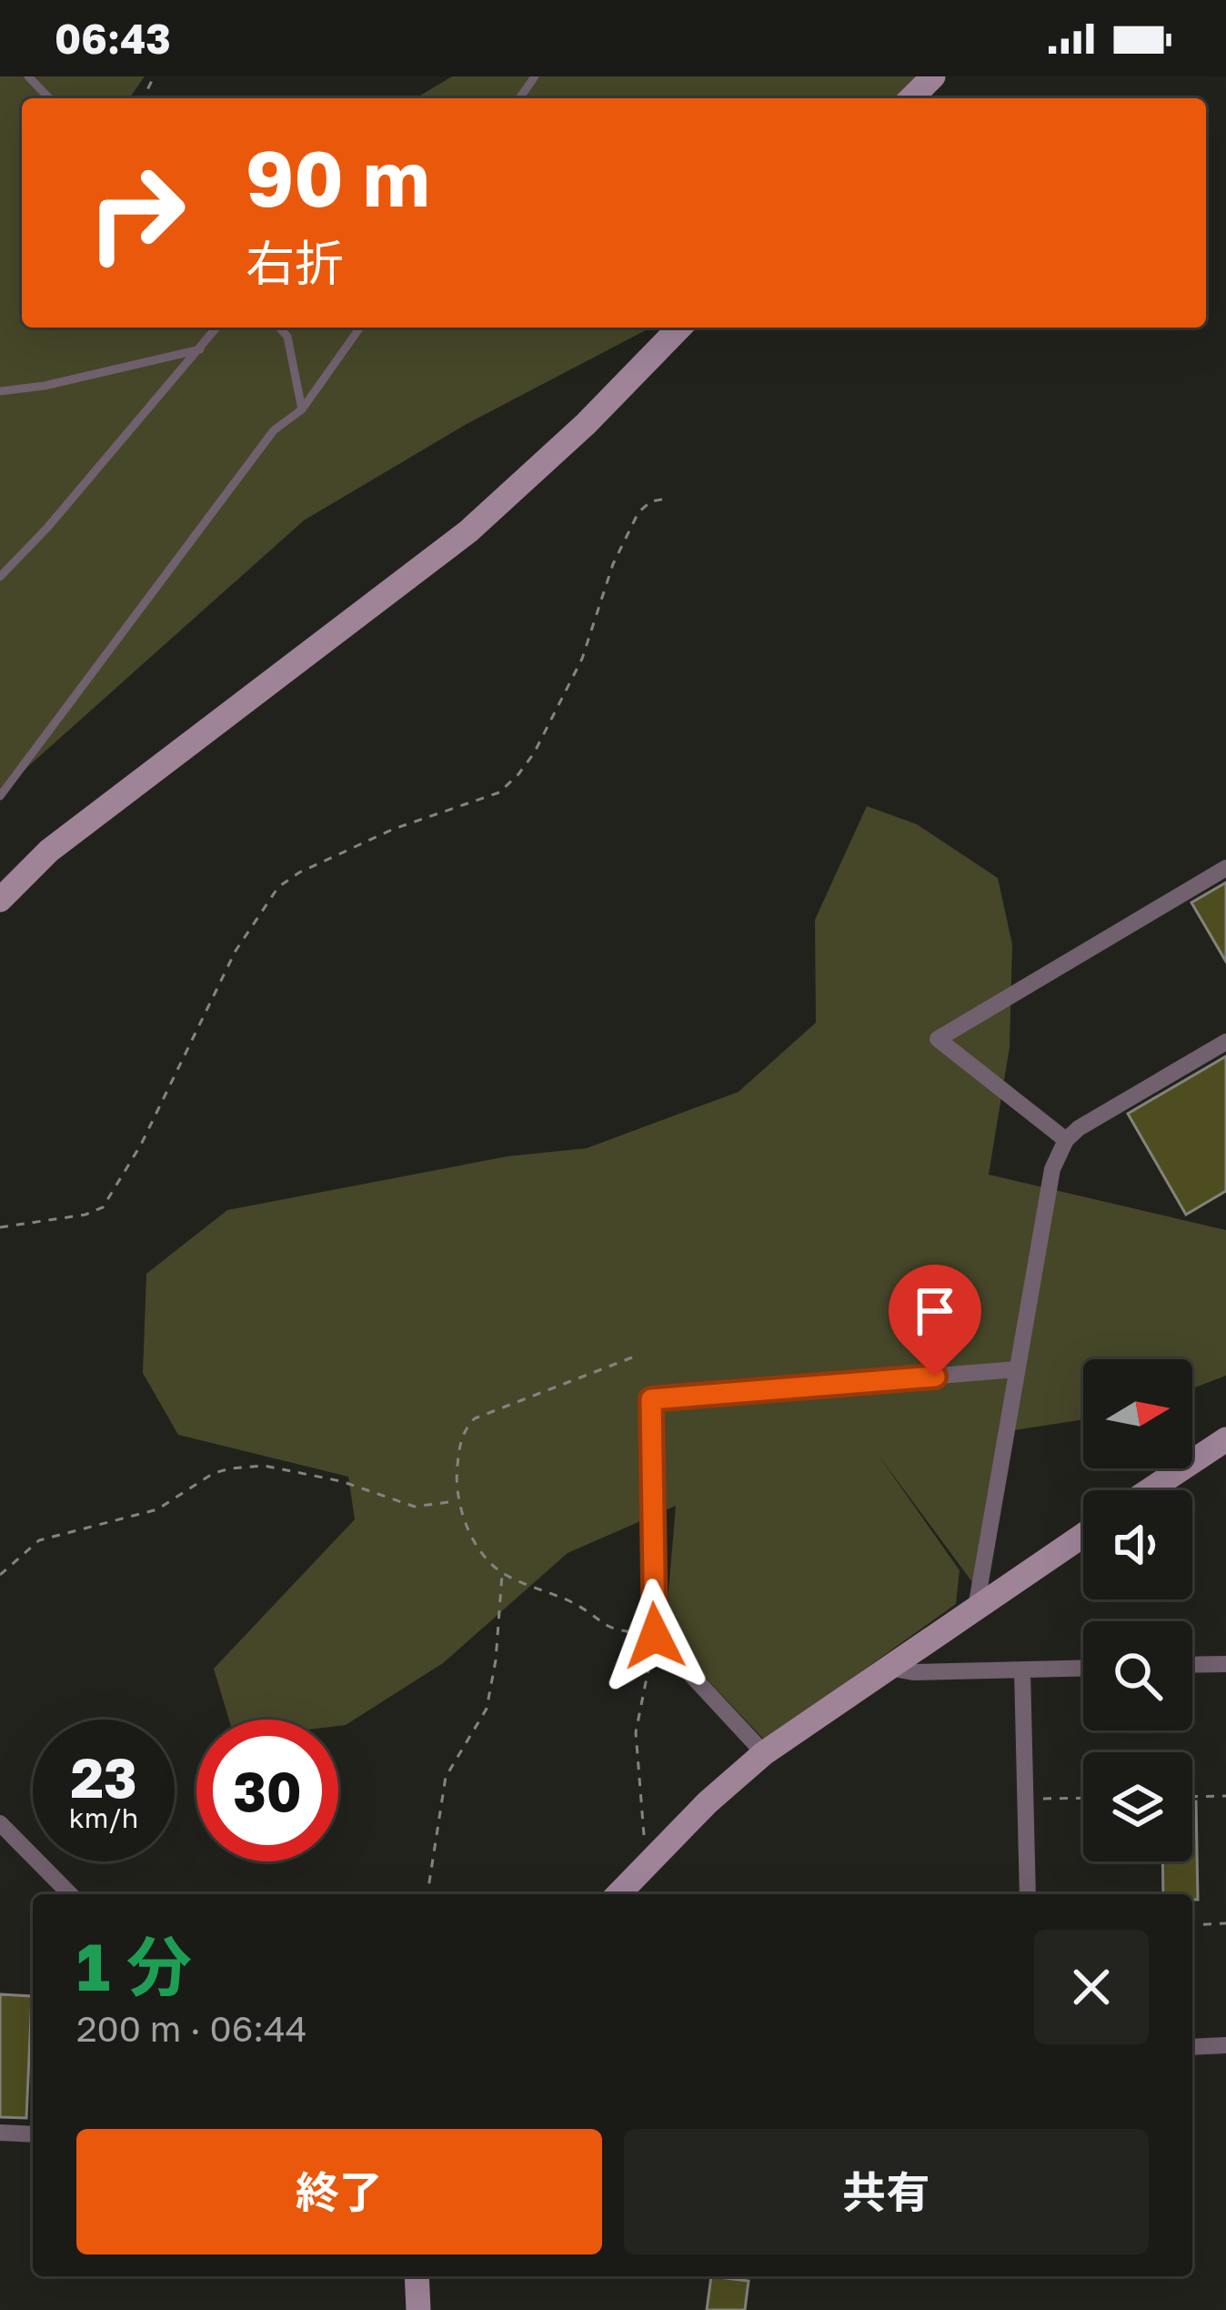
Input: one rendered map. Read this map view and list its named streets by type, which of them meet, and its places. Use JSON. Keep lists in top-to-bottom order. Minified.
{"north":"right","page":{"status":"06:43","turn":["90 m","右折"],"speed":"23 km/h","limit":"30","heading":["1 分","200 m · 06:44"],"buttons":["終了","共有"]}}
